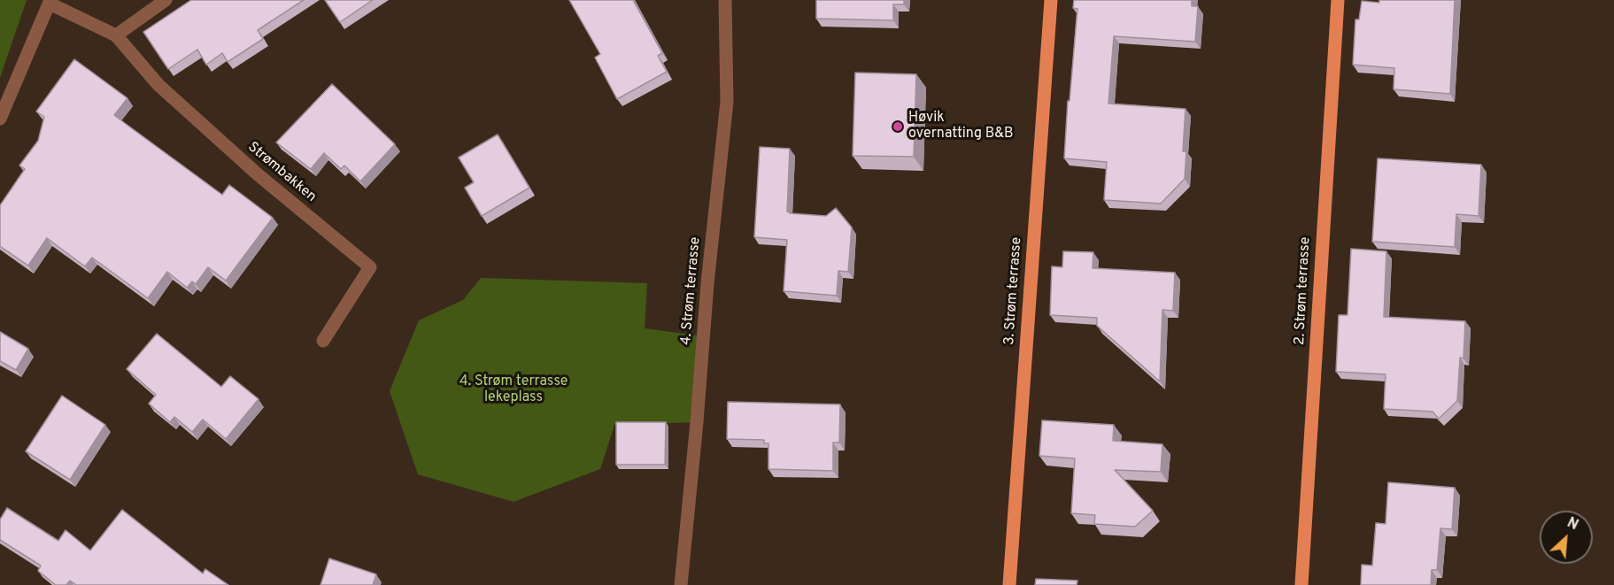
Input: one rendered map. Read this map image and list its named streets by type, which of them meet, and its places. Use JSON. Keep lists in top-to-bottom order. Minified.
{"streets":{"main road":["3. Strøm terrasse","2. Strøm terrasse"],"street":["Strømbakken","4. Strøm terrasse"]},"parks":["4. Strøm terrasse lekeplass"],"places":["Høvik overnatting B&B"],"north":"top right"}
